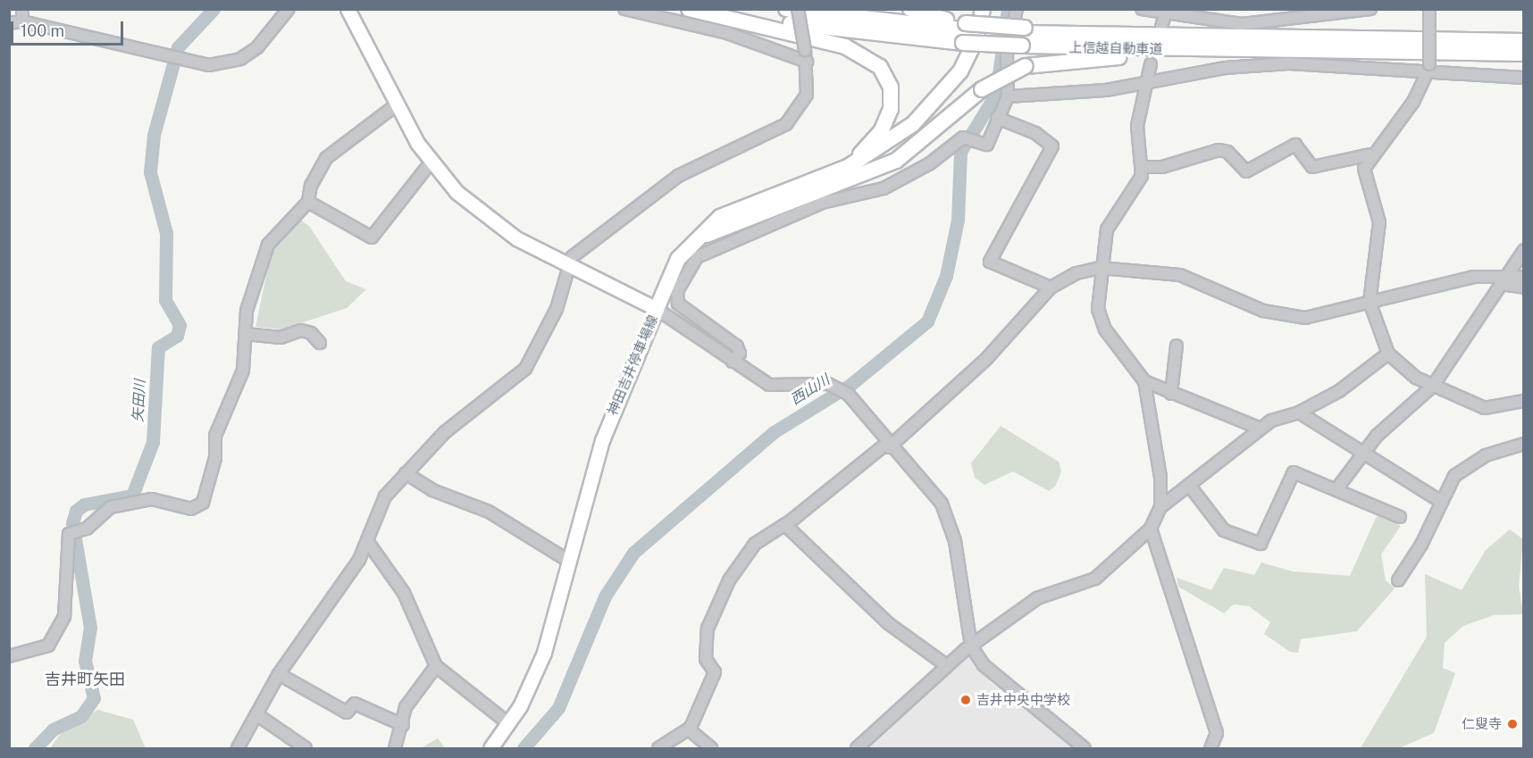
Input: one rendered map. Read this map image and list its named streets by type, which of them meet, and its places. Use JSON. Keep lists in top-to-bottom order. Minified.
{"streets":{"highway":["上信越自動車道"],"main road":["神田吉井停車場線"]},"districts":["吉井町矢田"],"water":["西山川","矢田川"],"places":["吉井中央中学校","仁叟寺"],"scale_bar":"100 m"}
